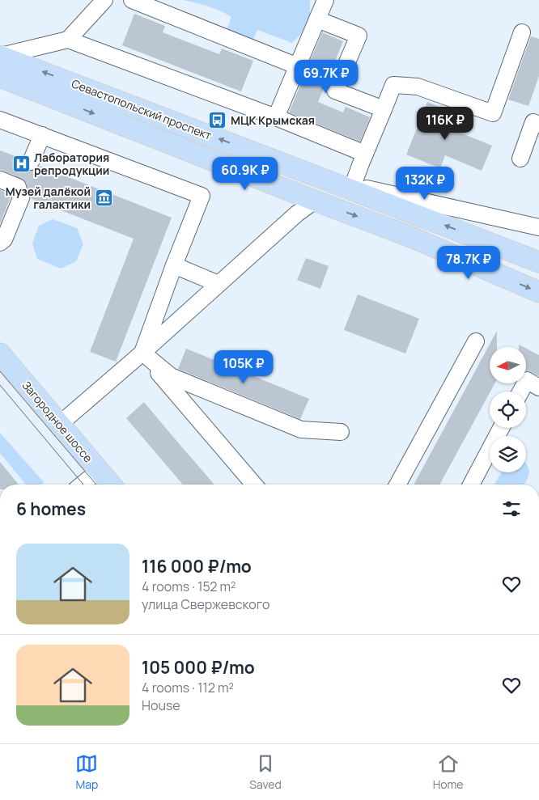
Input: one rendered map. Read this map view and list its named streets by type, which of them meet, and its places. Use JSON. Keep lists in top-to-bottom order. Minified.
{"streets":{"main road":["Севастопольский проспект","Загородное шоссе"]},"places":{"bus stop":["МЦК Крымская"],"hospital":["Лаборатория репродукции"],"museum":["Музей далёкой галактики"]},"north":"left","page":{"price":["69.7K ₽","116K ₽","60.9K ₽","132K ₽","78.7K ₽","105K ₽"],"heading":"6 homes","list":[{"name":"116 000 ₽/mo","note":"4 rooms · 152 m² · улица Свержевского"},{"name":"105 000 ₽/mo","note":"4 rooms · 112 m² · House"}],"tabs":["Map","Saved","Home"]}}
